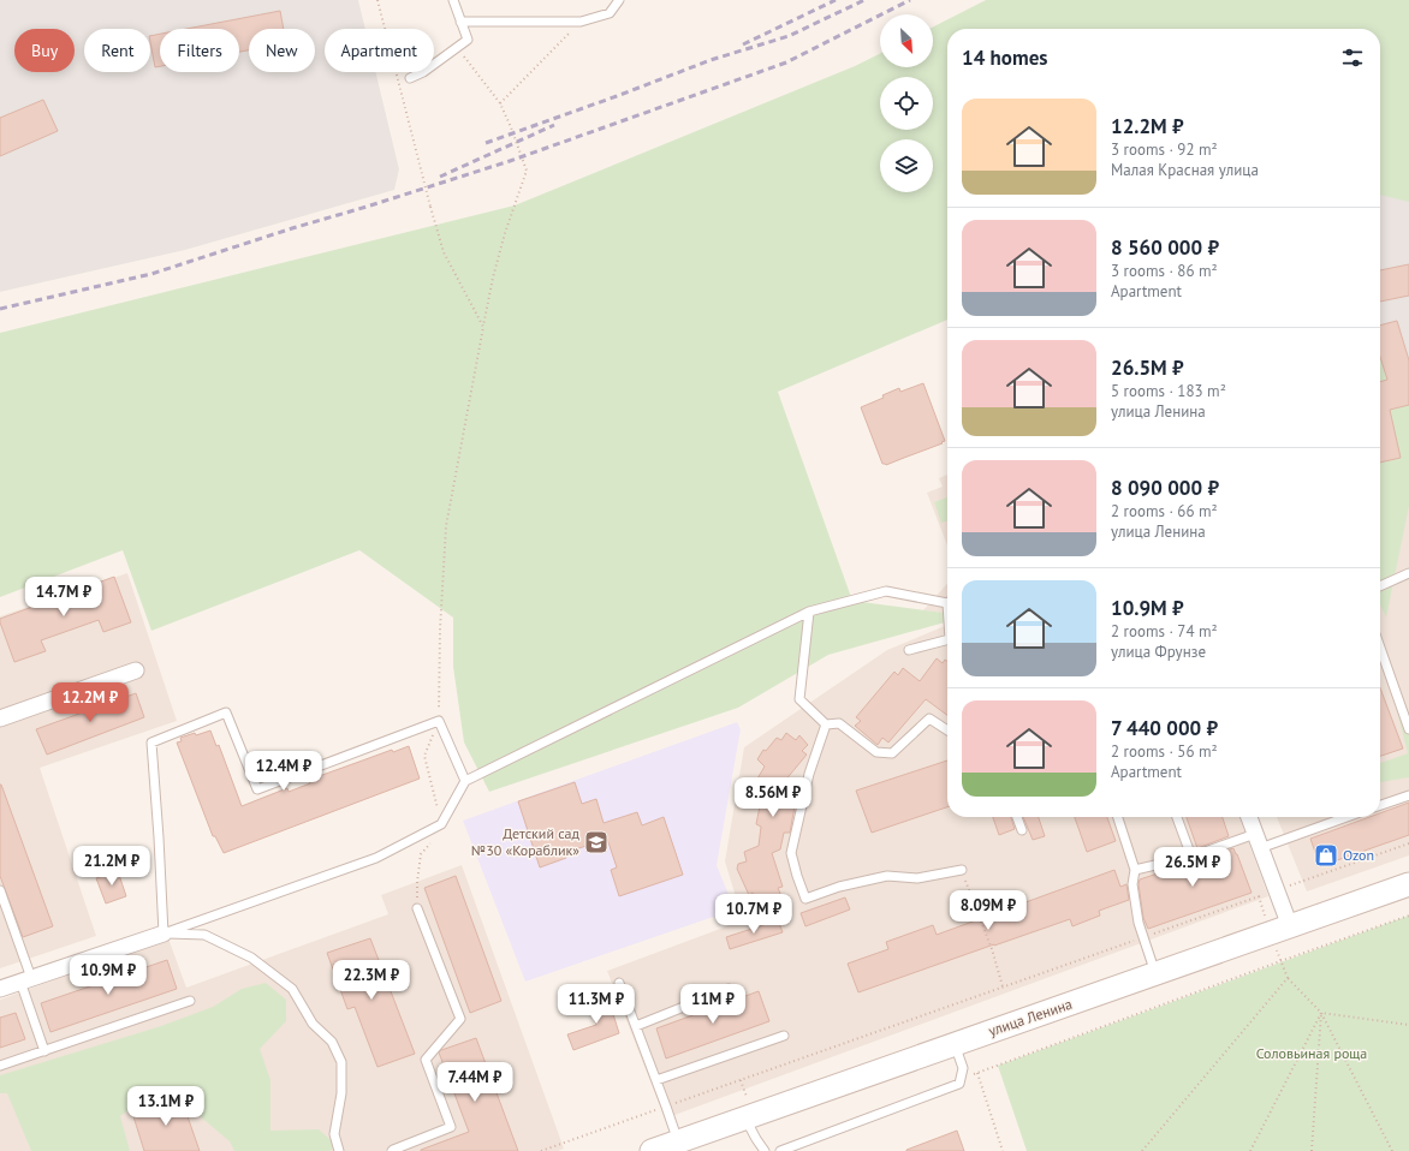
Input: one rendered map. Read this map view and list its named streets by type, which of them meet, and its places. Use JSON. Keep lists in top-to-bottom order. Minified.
{"streets":{"main road":["улица Ленина"]},"parks":["Соловьиная роща"],"places":{"school or university":["Детский сад №30 «Кораблик»"],"shop":["Ozon"]},"north":"bottom right","page":{"chip":["Buy","Rent","Filters","New","Apartment"],"heading":"14 homes","list":[{"name":"12.2M ₽","note":"3 rooms · 92 m² · Малая Красная улица"},{"name":"8 560 000 ₽","note":"3 rooms · 86 m² · Apartment"},{"name":"26.5M ₽","note":"5 rooms · 183 m² · улица Ленина"},{"name":"8 090 000 ₽","note":"2 rooms · 66 m² · улица Ленина"},{"name":"10.9M ₽","note":"2 rooms · 74 m² · улица Фрунзе"},{"name":"7 440 000 ₽","note":"2 rooms · 56 m² · Apartment"}],"price":["14.7M ₽","12.2M ₽","12.4M ₽","8.56M ₽","21.2M ₽","26.5M ₽","8.09M ₽","10.7M ₽","10.9M ₽","22.3M ₽","11.3M ₽","11M ₽","7.44M ₽","13.1M ₽"]}}
